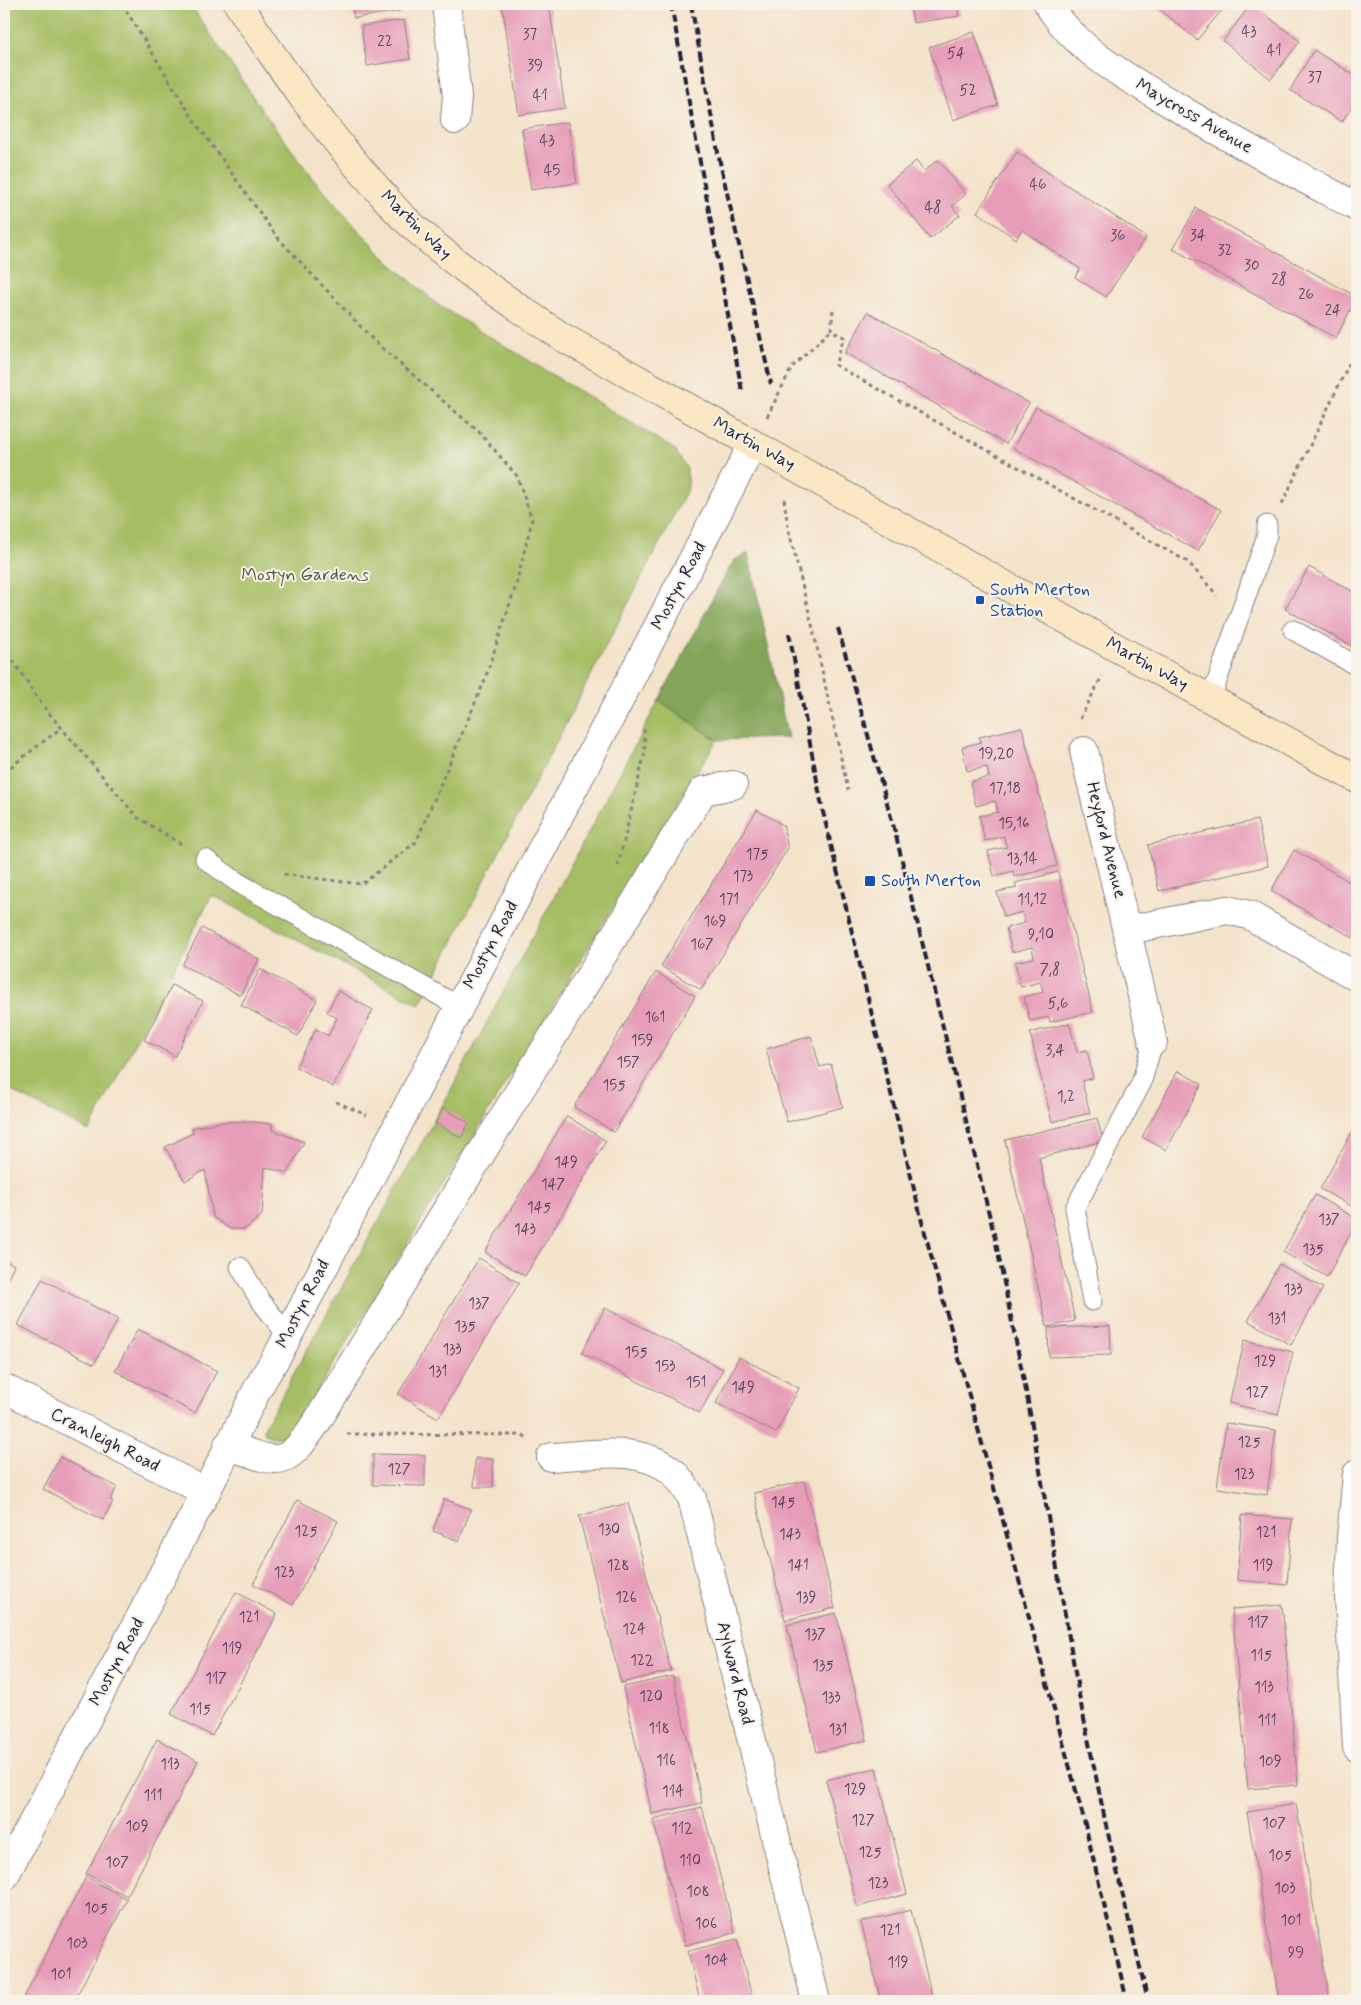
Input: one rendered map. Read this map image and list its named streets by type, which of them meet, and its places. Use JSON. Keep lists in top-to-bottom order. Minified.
{"streets":{"main road":["Martin Way"],"street":["Maycross Avenue","Mostyn Road","Heyford Avenue","Cranleigh Road","Aylward Road"]},"crossings":[["Martin Way","Mostyn Road"],["Mostyn Road","Cranleigh Road"]],"parks":["Mostyn Gardens"],"places":{"transit":["South Merton Station","South Merton"]},"house_numbers":["43","37","22","41","54","39","37","52","41","43","45","46","48","36","34","32","30","28","26","24","19,20","17,18","15,16","175","13,14","173","171","11,12","169","9,10","167","7,8","5,6","161","159","3,4","157","155","1,2","149","147","145","137","143","135","133","137","131","135","133","155","129","153","131","151","149","127","125","127","123","145","130","125","121","143","128","141","119","123","126","139","121","117","124","137","119","115","122","135","117","113","120","133","115","111","118","131","116","109","113","129","114","111","127","107","109","112","125","105","110","107","123","103","108","105","101","106","121","103","99","104","119","101"]}
